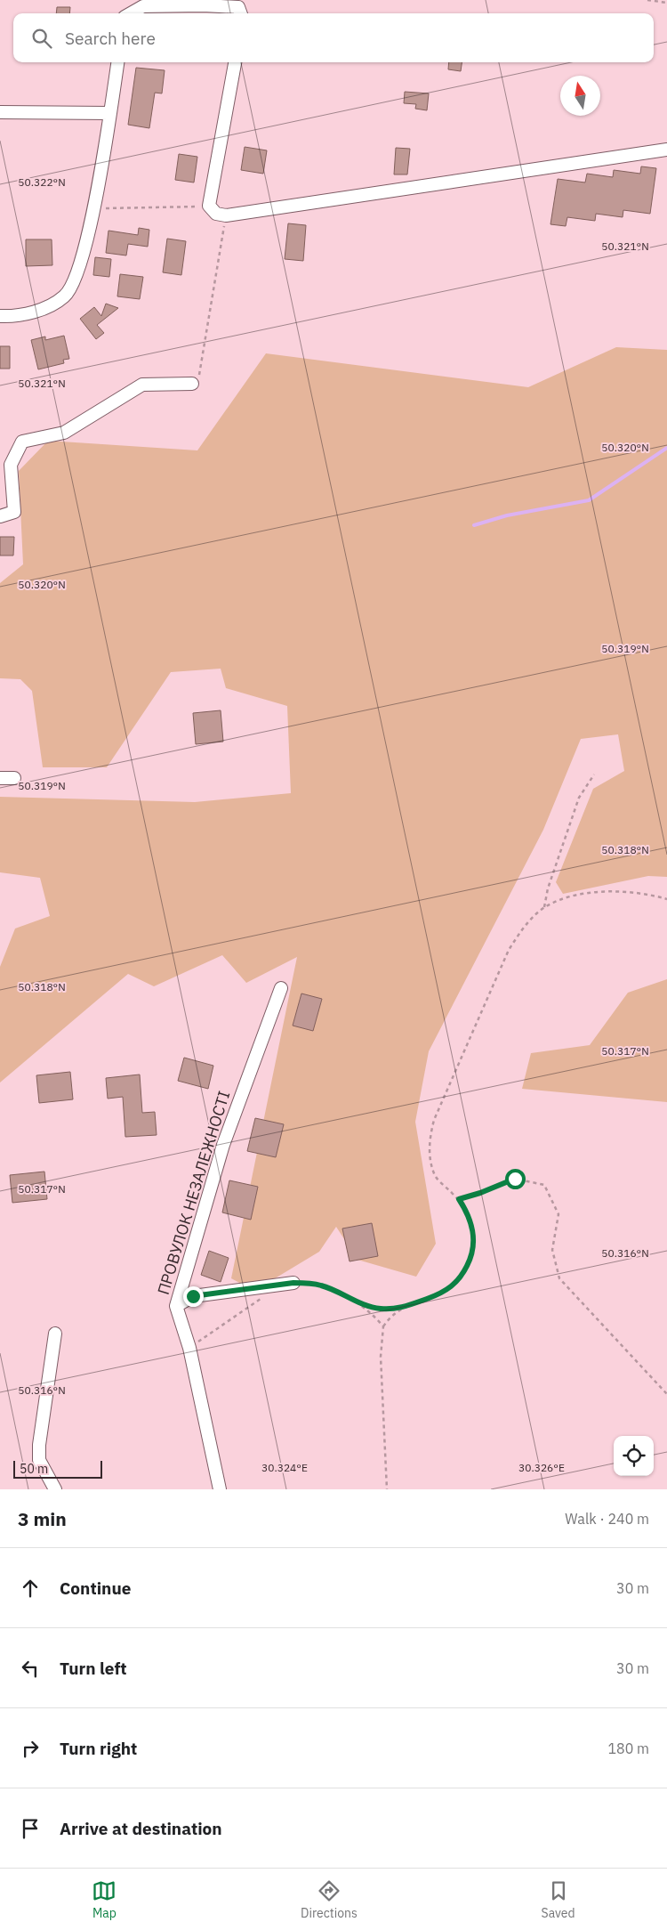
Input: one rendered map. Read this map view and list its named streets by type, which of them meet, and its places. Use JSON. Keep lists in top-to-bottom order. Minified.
{"streets":{"street":["ПРОВУЛОК НЕЗАЛЕЖНОСТІ"]},"scale_bar":"50 m","north":"top","page":{"search":"Search here","scale":"50 m","heading":["3 min","Walk · 240 m"],"list":[["Continue","30 m"],["Turn left","30 m"],["Turn right","180 m"],"Arrive at destination"],"nav":["Map","Directions","Saved"]},"coordinates":["50.322°N","50.321°N","50.320°N","50.319°N","50.318°N","50.317°N","50.316°N","30.324°E","30.326°E"]}
